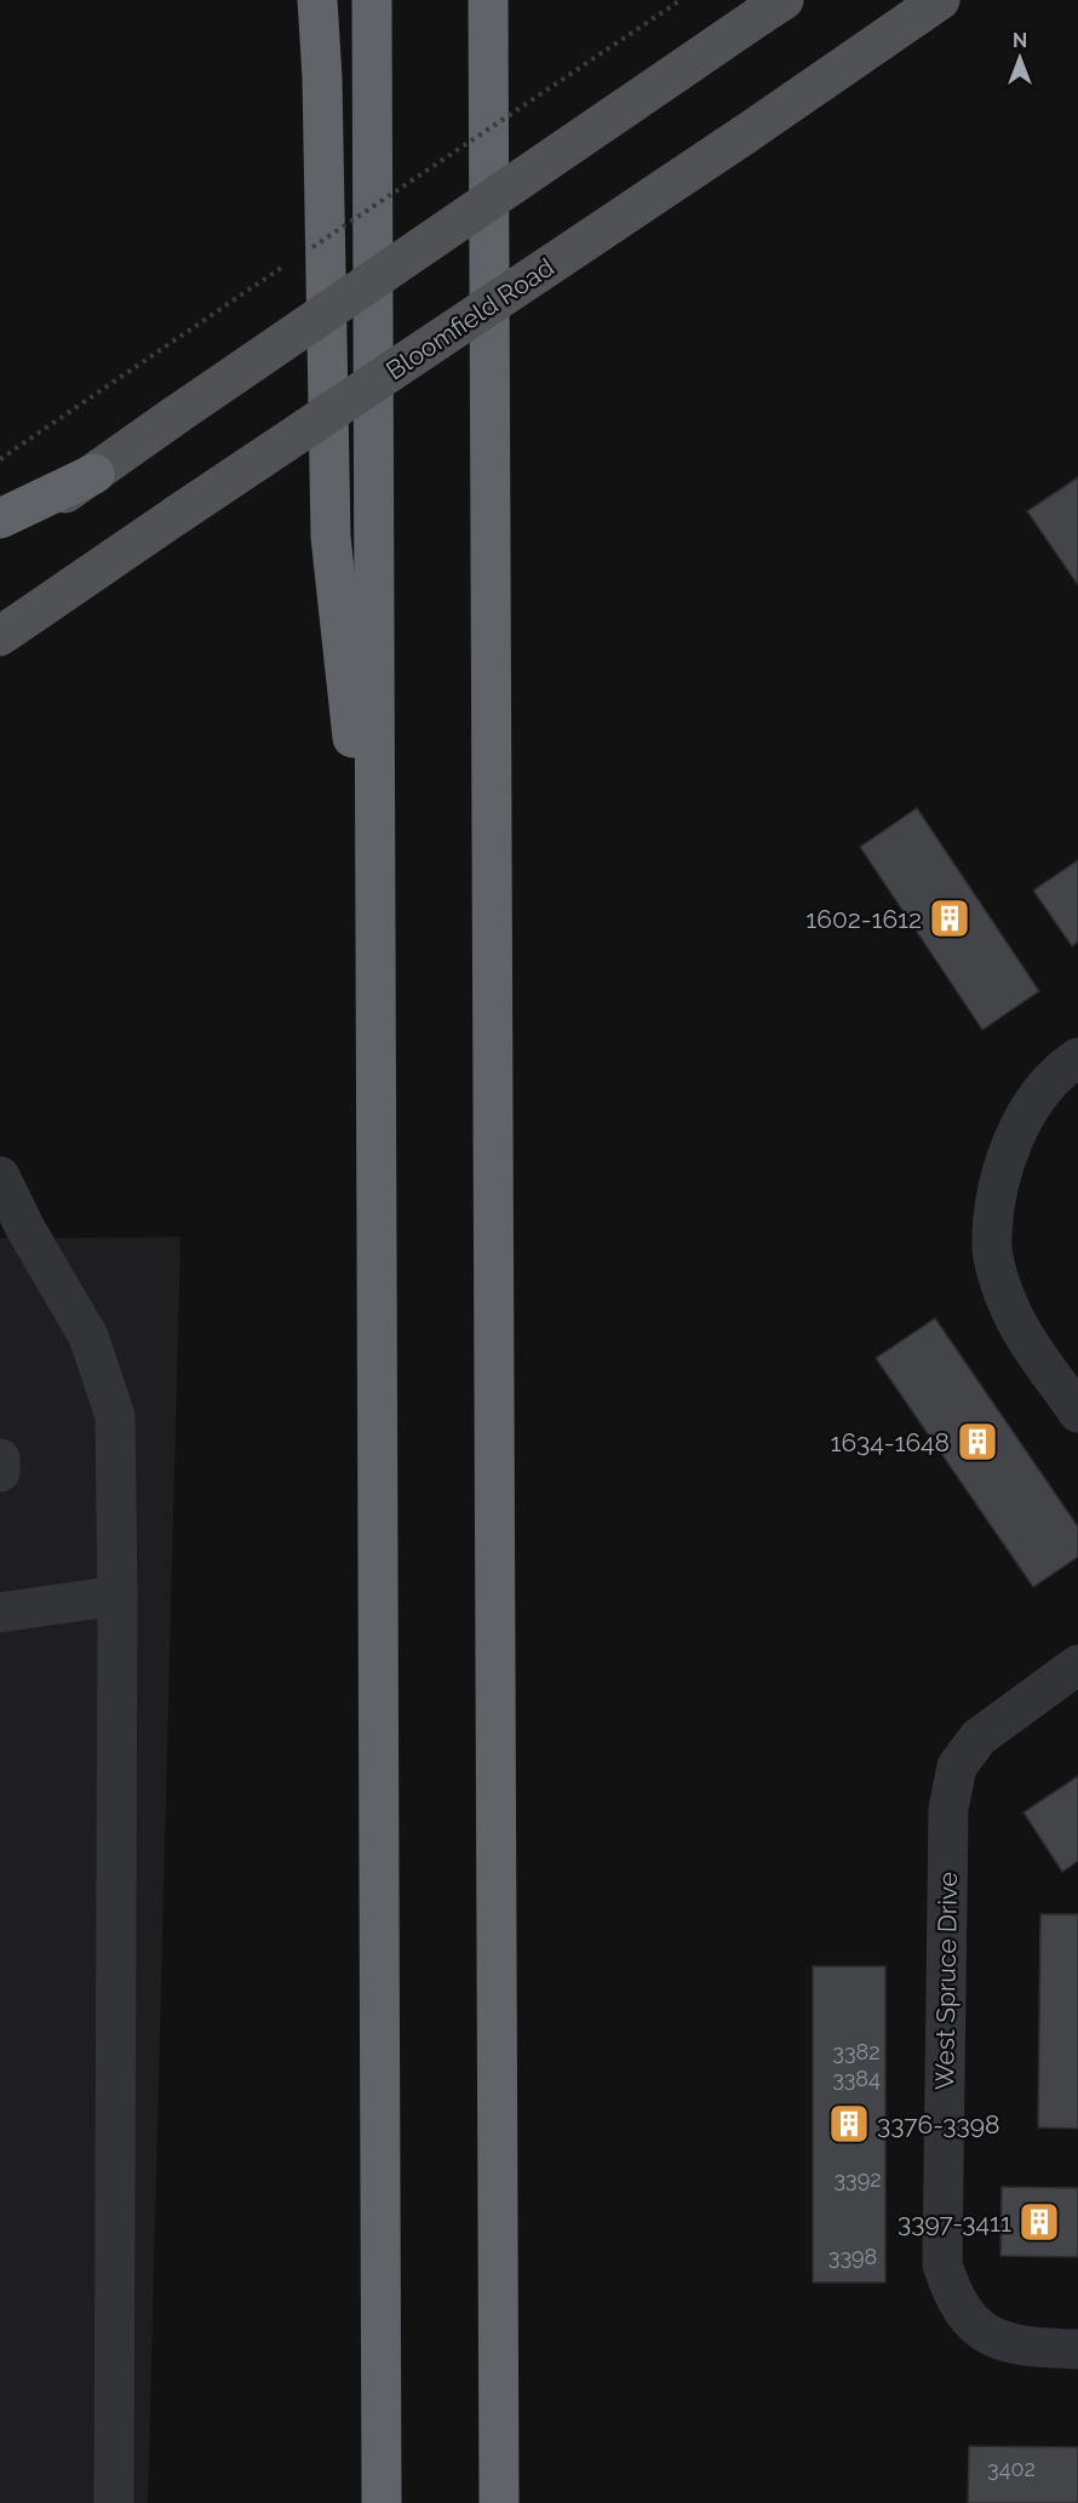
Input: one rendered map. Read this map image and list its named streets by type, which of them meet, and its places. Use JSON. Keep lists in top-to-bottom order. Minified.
{"streets":{"main road":["Bloomfield Road"],"street":["West Spruce Drive"]},"places":{"building":["1602-1612","1634-1648","3376-3398","3397-3411"]},"house_numbers":["3382","3384","3392","3398","3402"],"north":"top"}
